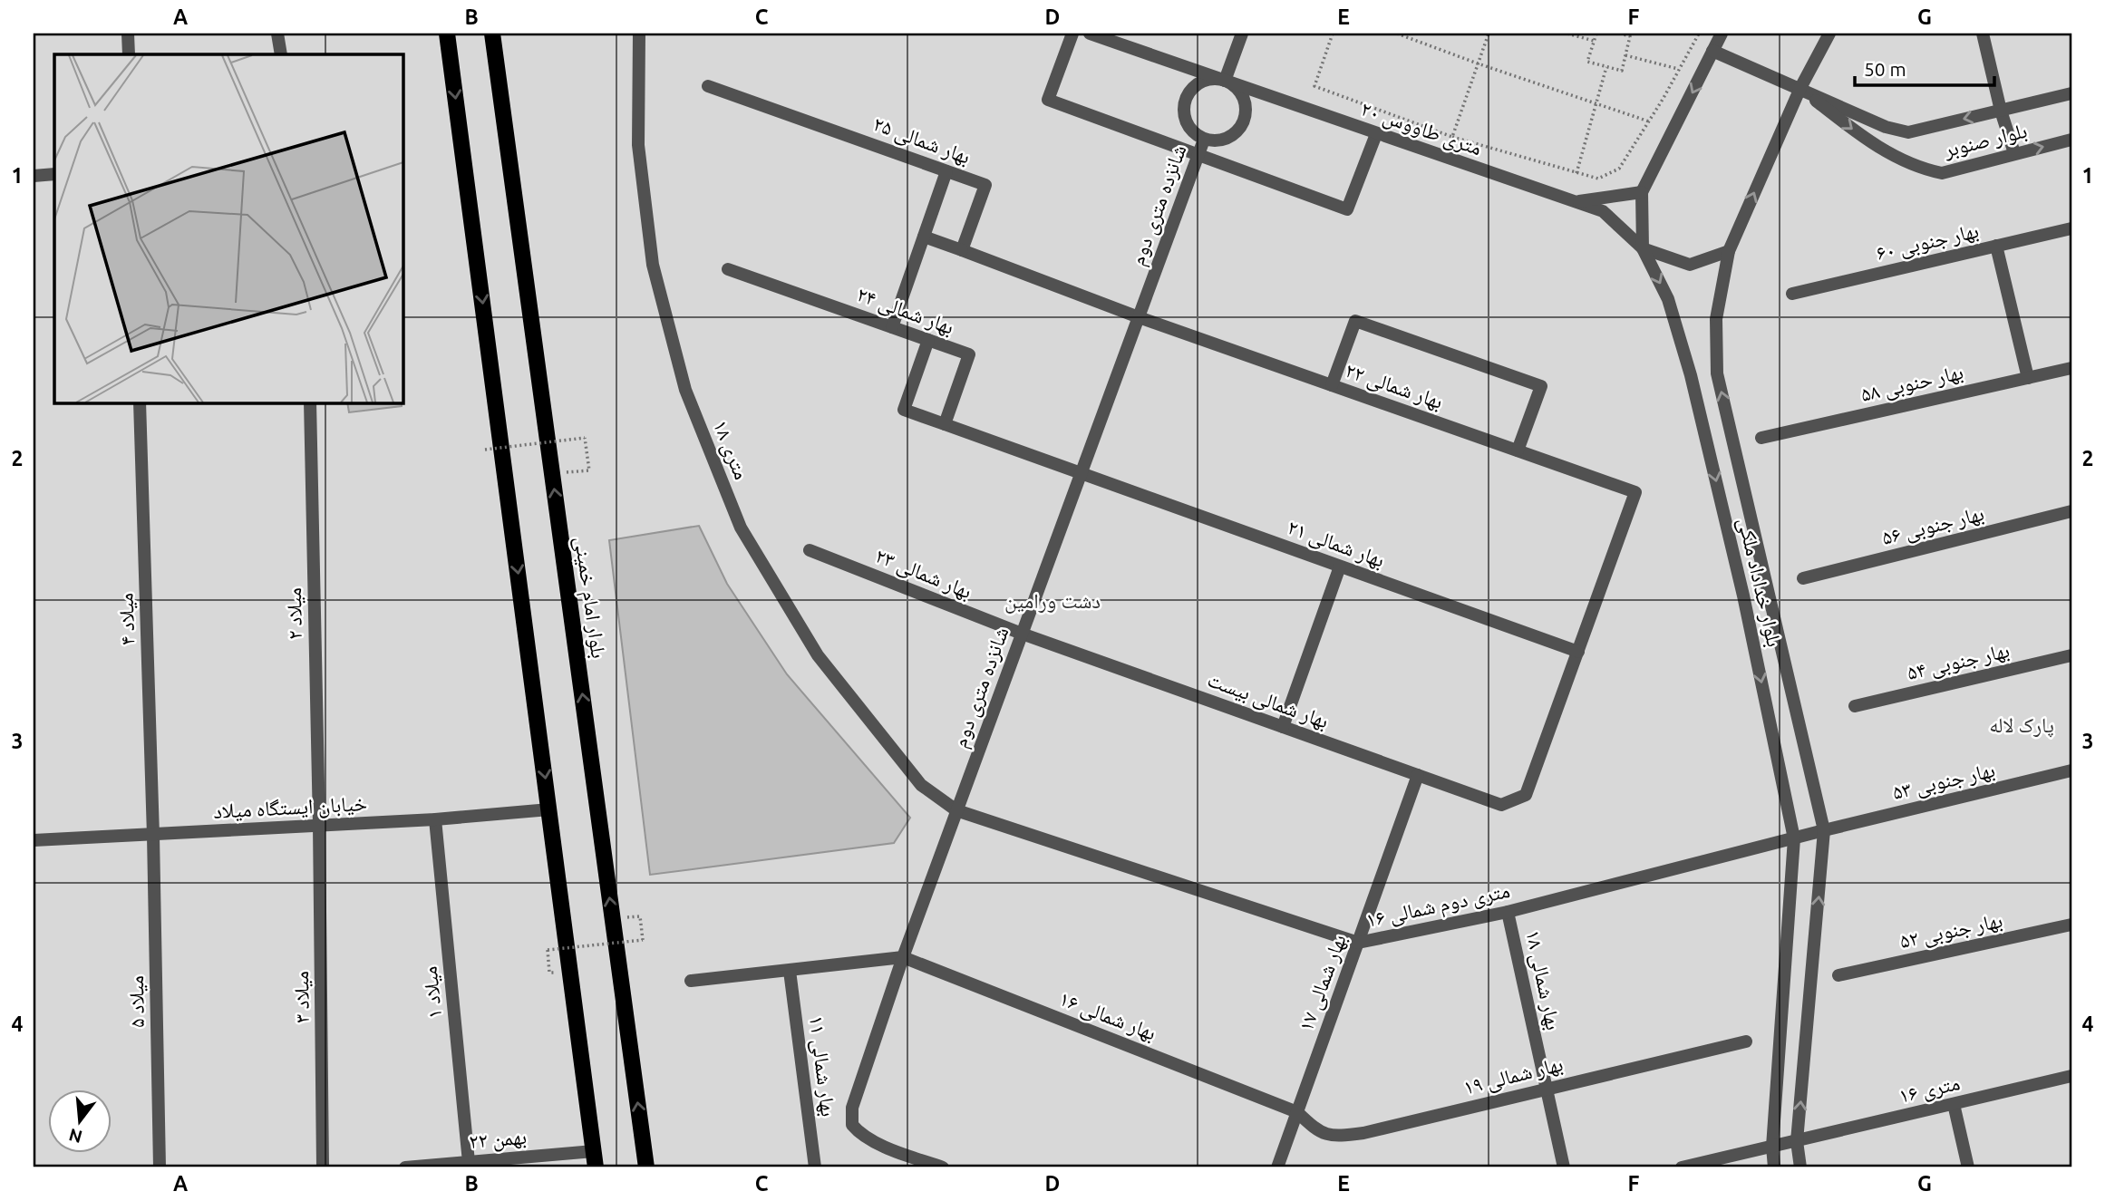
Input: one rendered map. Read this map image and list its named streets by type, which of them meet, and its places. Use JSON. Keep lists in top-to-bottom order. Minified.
{"streets":{"main road":["بلوار امام خمینی"],"street":["۲۰ متری طاووس","بهار شمالی ۲۵","بلوار صنوبر","شانزده متری دوم","بهار جنوبی ۶۰","بهار شمالی ۲۴","بهار حنوبی ۵۸","بهار شمالی ۲۲","۱۸ متری","بهار جنوبی ۵۶","بهار شمالی ۲۱","بهار شمالی ۲۳","بلوار خداداد ملکی","میلاد ۲","میلاد ۴","بهار جنوبی ۵۴","بهار شمالی بیست","بهار جنوبی ۵۳","خیابان ایستگاه میلاد","۱۶ متری دوم شمالی","بهار جنوبی ۵۲","بهار شمالی ۱۸","بهار شمالی ۱۷","میلاد ۱","میلاد ۳","میلاد ۵","بهار شمالی ۱۶","بهار شمالی ۱۱","بهار شمالی ۱۹","۱۶ متری","۲۲ بهمن"]},"crossings":[["۲۰ متری طاووس","شانزده متری دوم"],["۲۰ متری طاووس","بلوار خداداد ملکی"],["بلوار صنوبر","بلوار خداداد ملکی"],["شانزده متری دوم","بهار شمالی ۲۲"],["شانزده متری دوم","۱۸ متری"],["شانزده متری دوم","بهار شمالی ۲۱"],["شانزده متری دوم","بهار شمالی ۲۳"],["شانزده متری دوم","بهار شمالی بیست"],["شانزده متری دوم","۱۶ متری دوم شمالی"],["شانزده متری دوم","بهار شمالی ۱۶"],["بهار شمالی ۲۲","بهار شمالی ۲۱"],["بهار شمالی ۲۲","بهار شمالی بیست"],["۱۸ متری","۱۶ متری دوم شمالی"],["بهار شمالی ۲۱","بهار شمالی بیست"],["بهار شمالی ۲۳","بهار شمالی بیست"],["بلوار خداداد ملکی","بهار جنوبی ۵۳"],["بلوار خداداد ملکی","۱۶ متری دوم شمالی"],["بلوار خداداد ملکی","۱۶ متری"],["میلاد ۲","خیابان ایستگاه میلاد"],["میلاد ۲","میلاد ۳"],["میلاد ۴","خیابان ایستگاه میلاد"],["میلاد ۴","میلاد ۵"],["بهار شمالی بیست","بهار شمالی ۱۷"],["بهار جنوبی ۵۳","۱۶ متری دوم شمالی"],["خیابان ایستگاه میلاد","میلاد ۱"],["خیابان ایستگاه میلاد","میلاد ۳"],["خیابان ایستگاه میلاد","میلاد ۵"],["۱۶ متری دوم شمالی","بهار شمالی ۱۸"],["۱۶ متری دوم شمالی","بهار شمالی ۱۷"],["بهار شمالی ۱۸","بهار شمالی ۱۹"],["بهار شمالی ۱۷","بهار شمالی ۱۶"],["بهار شمالی ۱۷","بهار شمالی ۱۹"],["میلاد ۱","۲۲ بهمن"],["بهار شمالی ۱۶","بهار شمالی ۱۹"]],"parks":["دشت ورامین","پارک لاله"],"scale_bar":"50 m","north":"bottom","grid":{"columns":["A","B","C","D","E","F","G"],"rows":["1","2","3","4"]}}
